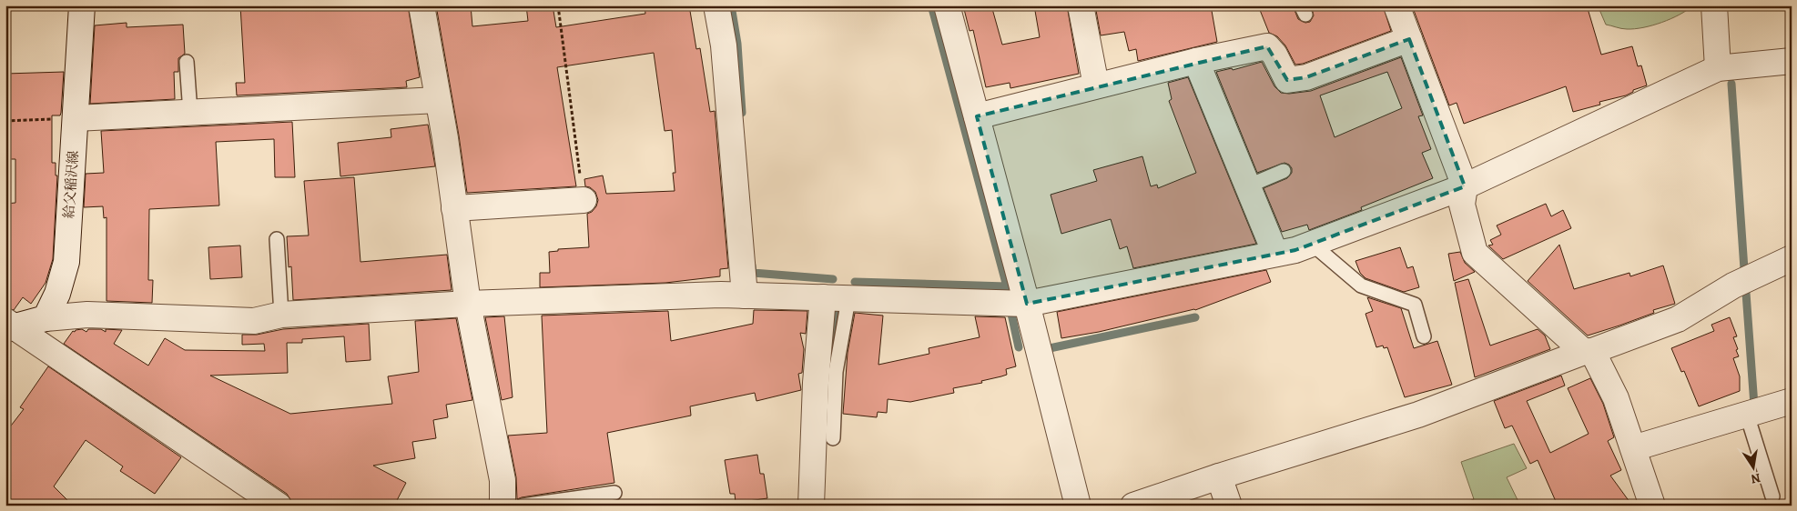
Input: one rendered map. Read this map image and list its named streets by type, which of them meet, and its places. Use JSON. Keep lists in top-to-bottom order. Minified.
{"streets":{"street":["給父稲沢線"]},"north":"bottom"}
